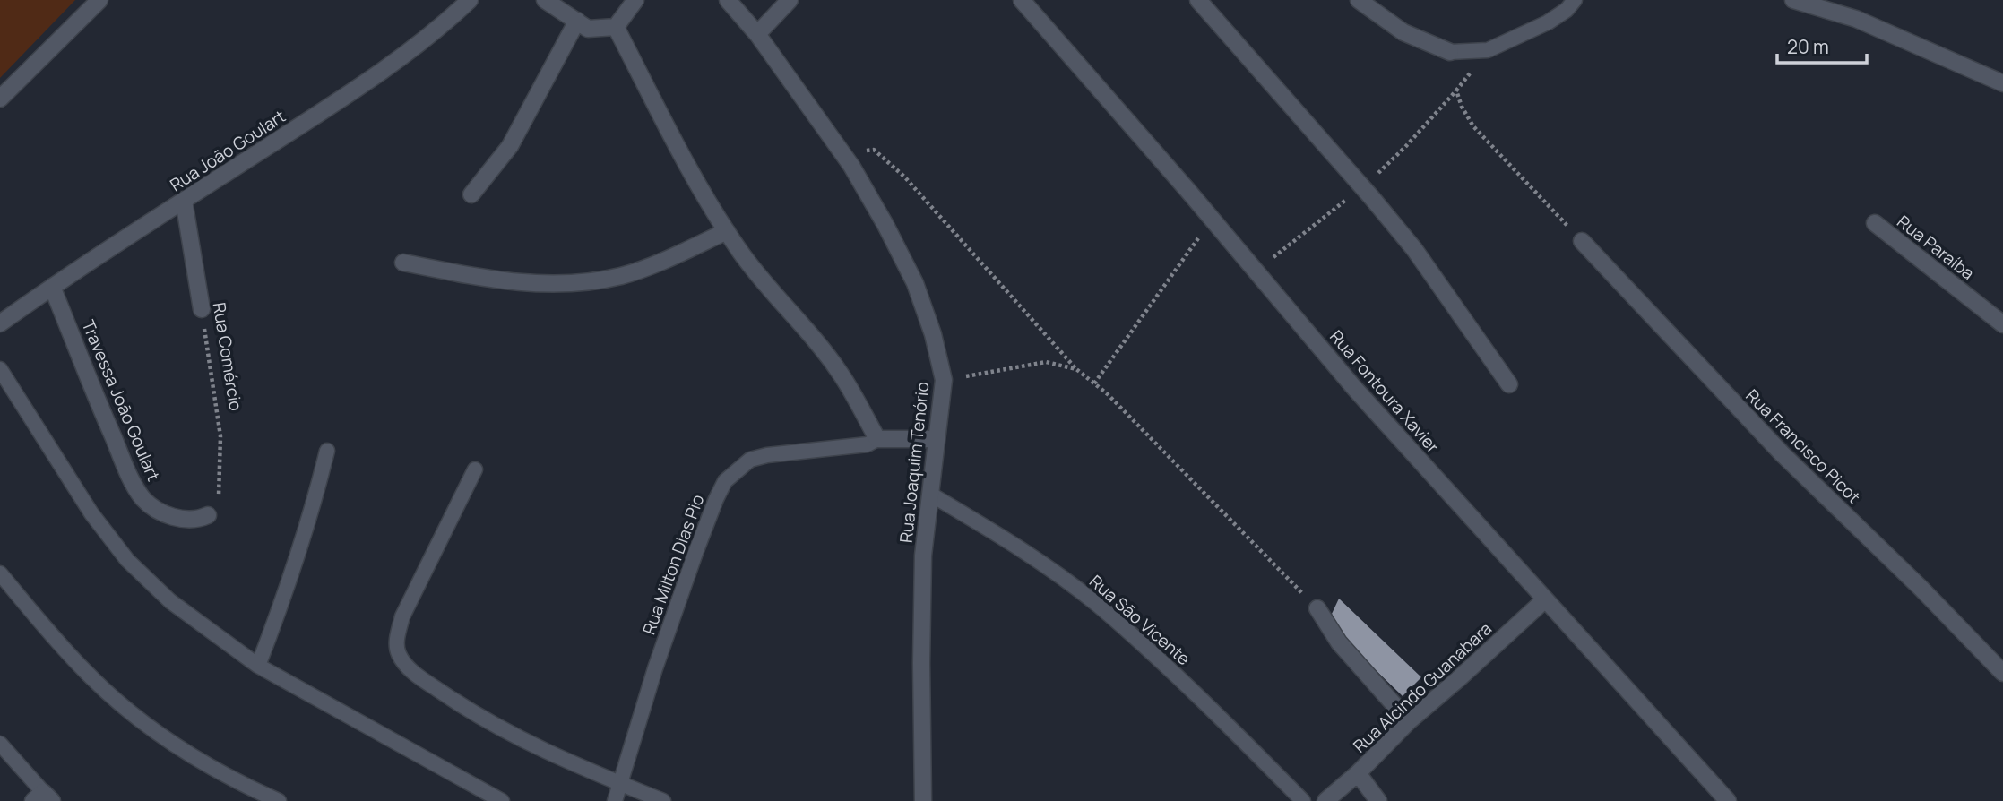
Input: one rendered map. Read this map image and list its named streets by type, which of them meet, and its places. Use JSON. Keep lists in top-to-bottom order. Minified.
{"streets":{"street":["Rua Joāo Goulart","Rua Paraíba","Rua Comércio","Rua Fontoura Xavier","Travessa Joāo Goulart","Rua Francisco Picot","Rua Joaquim Tenório","Rua Milton Dias Pio","Rua Alcindo Guanabara"],"lane":["Rua Sāo Vicente"]},"crossings":[["Rua Joāo Goulart","Rua Comércio"],["Rua Joāo Goulart","Travessa Joāo Goulart"],["Rua Comércio","Travessa Joāo Goulart"],["Rua Fontoura Xavier","Rua Alcindo Guanabara"],["Rua Joaquim Tenório","Rua Milton Dias Pio"],["Rua Joaquim Tenório","Rua Sāo Vicente"]],"scale_bar":"20 m"}
